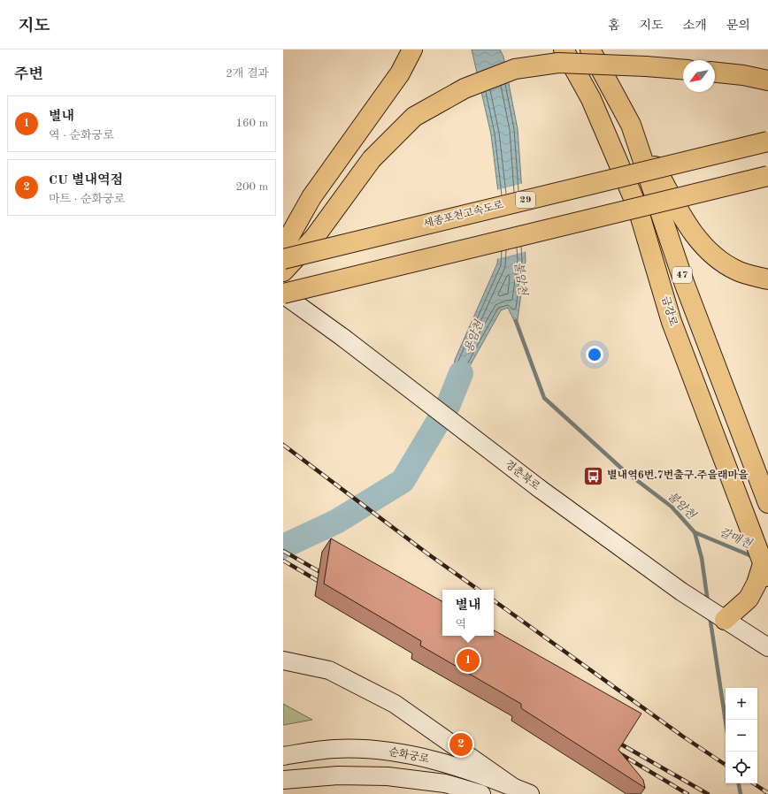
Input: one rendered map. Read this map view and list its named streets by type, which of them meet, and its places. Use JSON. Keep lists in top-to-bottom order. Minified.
{"streets":{"highway":["29","세종포천고속도로","47","금강로"],"street":["경춘북로","순화궁로"]},"water":["불암천","용암천","갈매천"],"places":{"bus stop":["별내역6번.7번출구.주을래마을"]},"north":"bottom left","page":{"header":"지도","nav":["홈","지도","소개","문의"],"heading":["주변","2개 결과"],"list":[{"mark":"1","name":"별내","note":"역 · 순화궁로","value":"160 m"},{"mark":"2","name":"CU 별내역점","note":"마트 · 순화궁로","value":"200 m"}],"popup":["별내","역"],"pins":["1","2"],"map_buttons":["+","−"]}}
